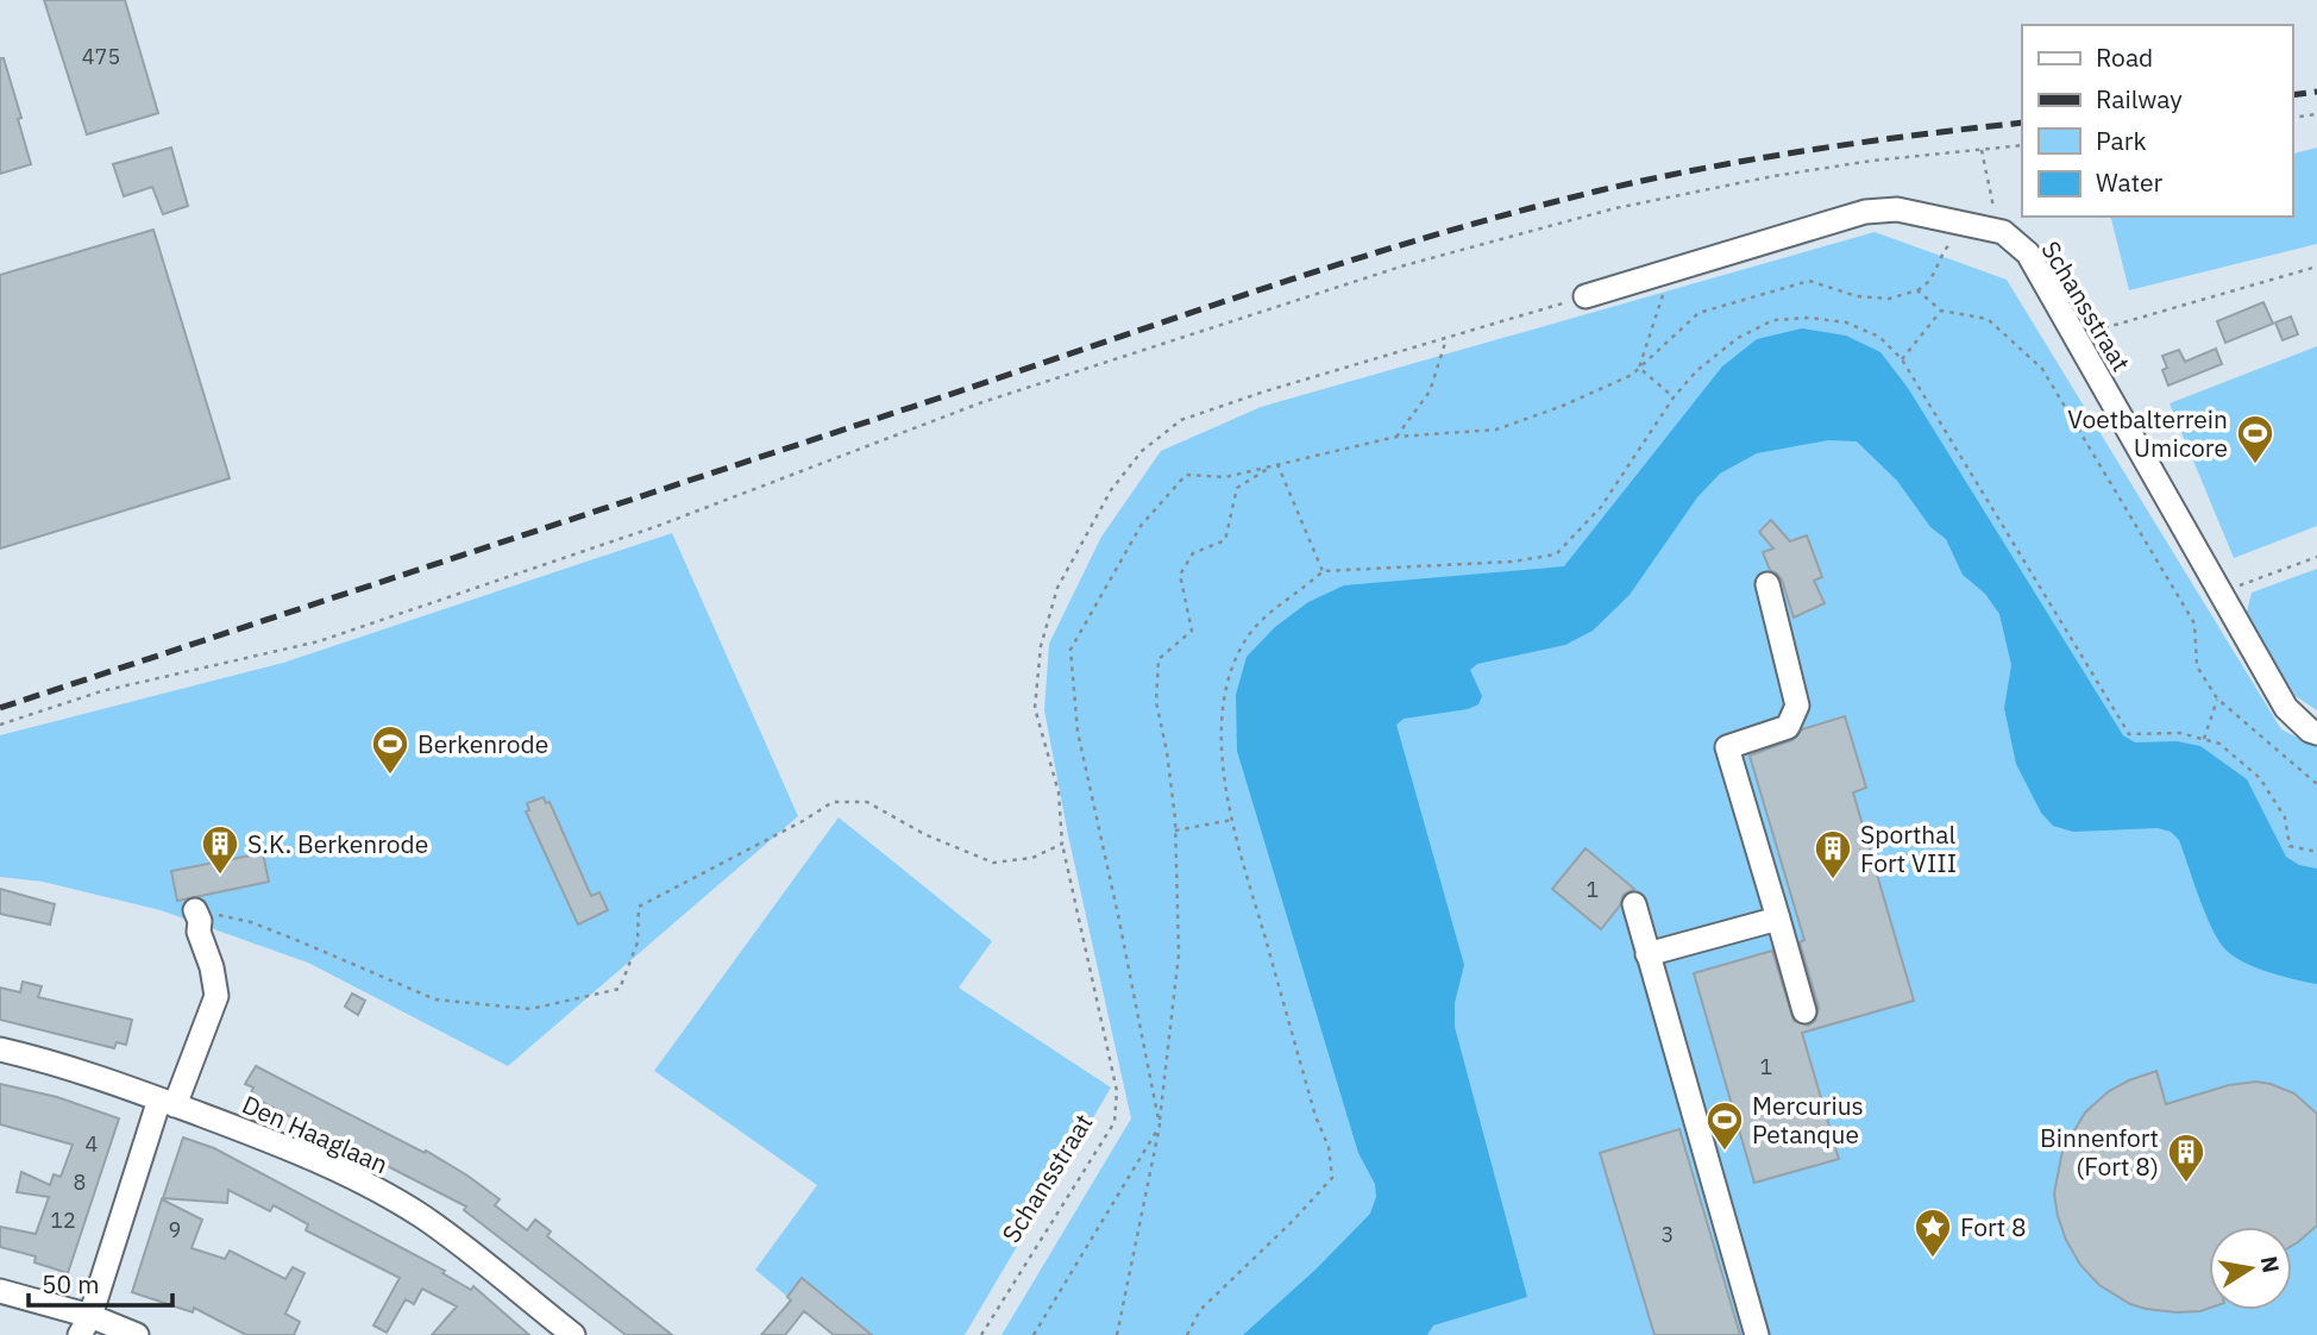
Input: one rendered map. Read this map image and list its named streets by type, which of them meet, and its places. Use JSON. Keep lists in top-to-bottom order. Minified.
{"streets":{"street":["Schansstraat","Den Haaglaan"]},"places":{"sports":["Voetbalterrein Umicore","Berkenrode","Mercurius Petanque"],"building":["S.K. Berkenrode","Sporthal Fort VIII","Binnenfort (Fort 8)"],"place":["Fort 8"]},"house_numbers":["475","1","1","4","8","12","9","3"],"legend":["Road","Railway","Park","Water"],"scale_bar":"50 m","north":"right"}
